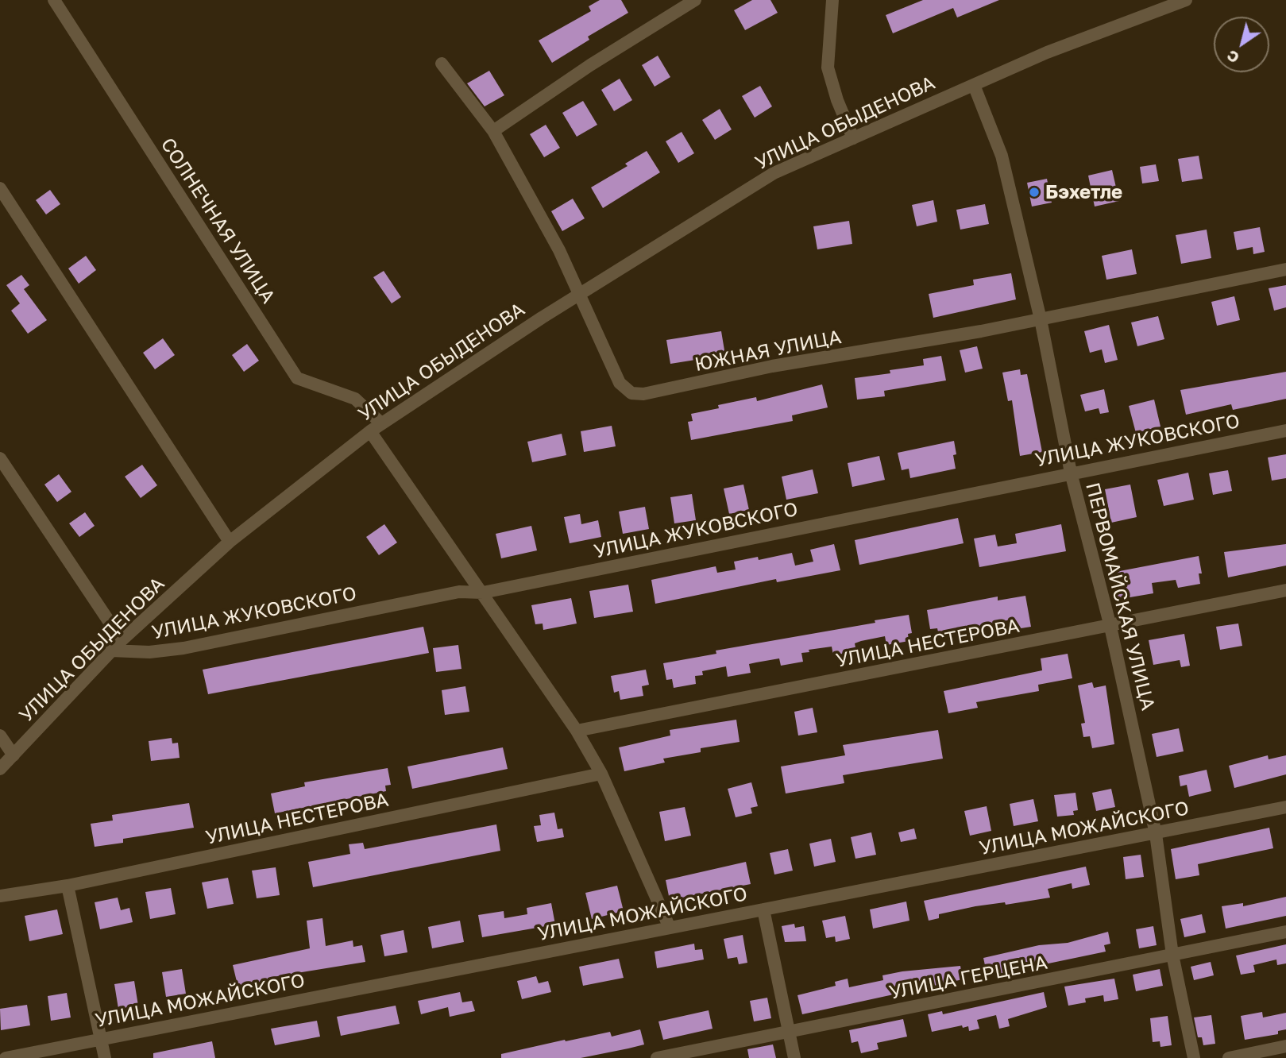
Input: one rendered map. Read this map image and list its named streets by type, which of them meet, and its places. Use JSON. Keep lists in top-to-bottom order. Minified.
{"streets":{"street":["УЛИЦА ОБЫДЕНОВА","СОЛНЕЧНАЯ УЛИЦА","ЮЖНАЯ УЛИЦА","УЛИЦА ЖУКОВСКОГО","ПЕРВОМАЙСКАЯ УЛИЦА","УЛИЦА НЕСТЕРОВА","УЛИЦА МОЖАЙСКОГО","УЛИЦА ГЕРЦЕНА"]},"crossings":[["УЛИЦА ОБЫДЕНОВА","СОЛНЕЧНАЯ УЛИЦА"],["УЛИЦА ОБЫДЕНОВА","ЮЖНАЯ УЛИЦА"],["УЛИЦА ОБЫДЕНОВА","УЛИЦА ЖУКОВСКОГО"],["УЛИЦА ОБЫДЕНОВА","ПЕРВОМАЙСКАЯ УЛИЦА"],["ЮЖНАЯ УЛИЦА","ПЕРВОМАЙСКАЯ УЛИЦА"],["УЛИЦА ЖУКОВСКОГО","ПЕРВОМАЙСКАЯ УЛИЦА"],["ПЕРВОМАЙСКАЯ УЛИЦА","УЛИЦА НЕСТЕРОВА"],["ПЕРВОМАЙСКАЯ УЛИЦА","УЛИЦА МОЖАЙСКОГО"],["ПЕРВОМАЙСКАЯ УЛИЦА","УЛИЦА ГЕРЦЕНА"]],"places":["Бэхетле"],"north":"bottom left"}
